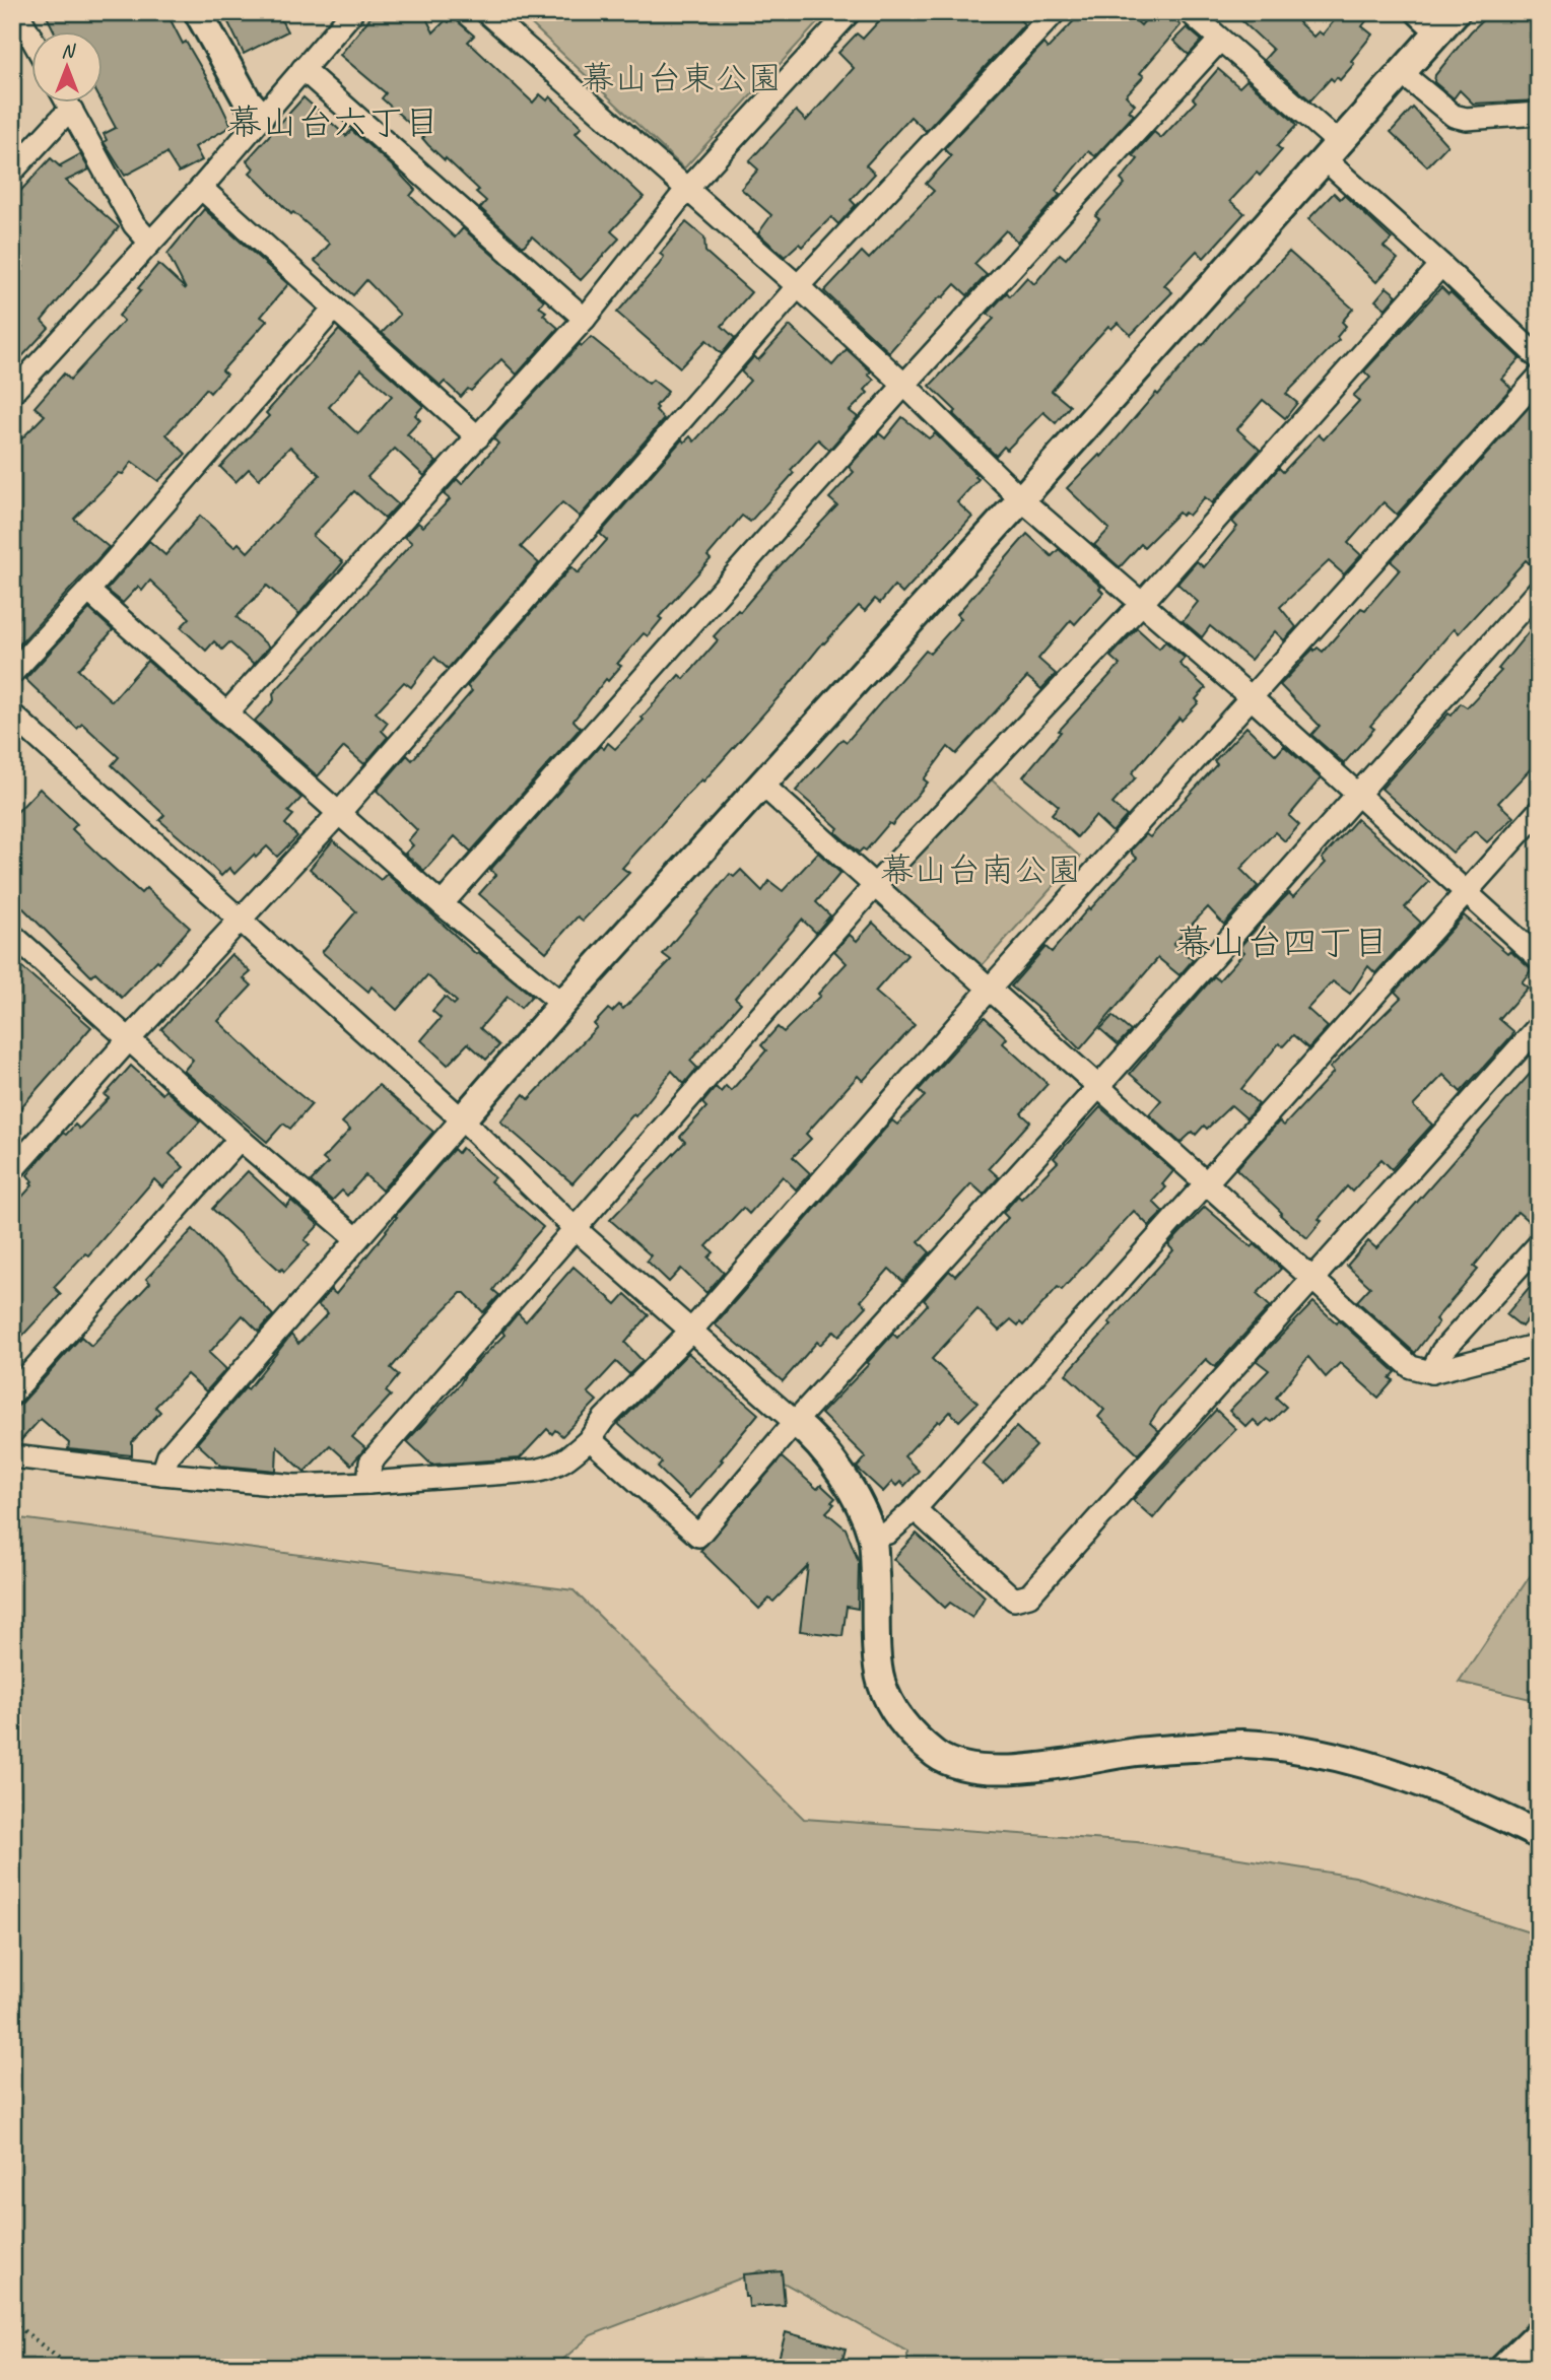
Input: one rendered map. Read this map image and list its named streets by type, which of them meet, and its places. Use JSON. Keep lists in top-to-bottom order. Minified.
{"districts":["幕山台六丁目","幕山台四丁目"],"parks":["幕山台東公園","幕山台南公園"],"north":"top"}
